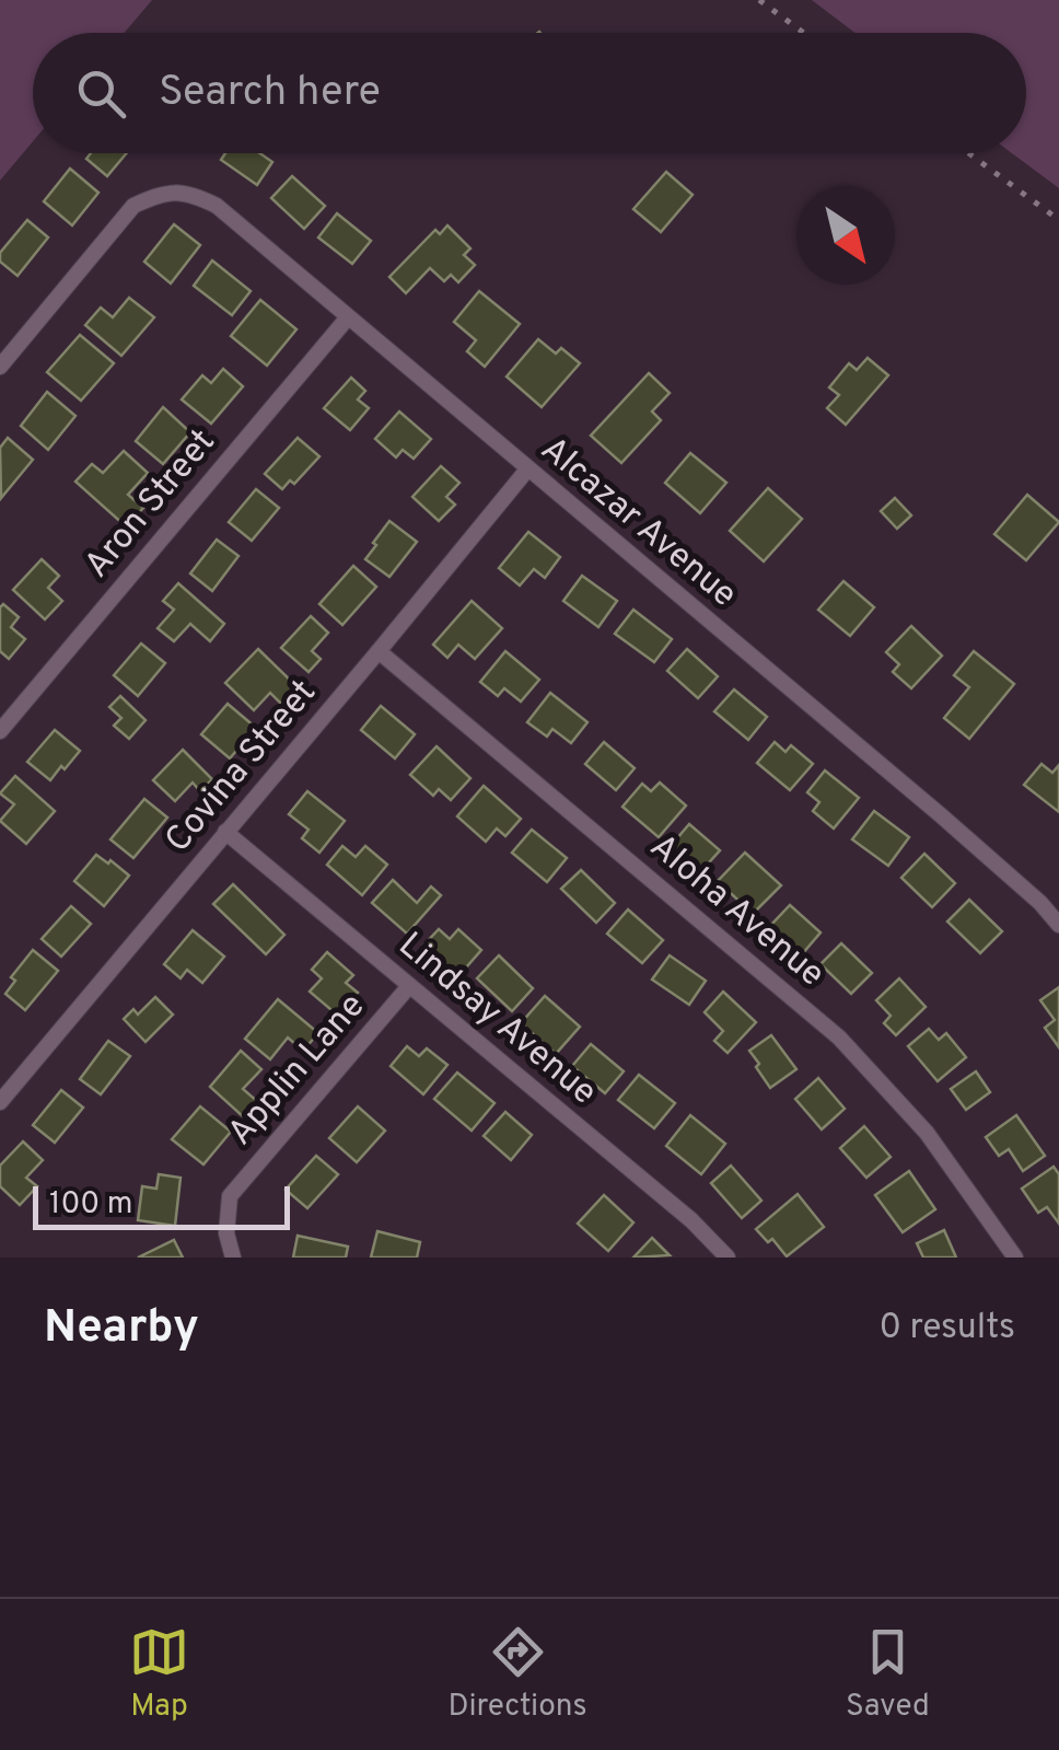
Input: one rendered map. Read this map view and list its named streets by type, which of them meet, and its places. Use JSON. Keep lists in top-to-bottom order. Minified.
{"streets":{"street":["Aron Street","Alcazar Avenue","Covina Street","Aloha Avenue","Lindsay Avenue","Applin Lane"]},"crossings":[["Aron Street","Alcazar Avenue"],["Alcazar Avenue","Covina Street"],["Covina Street","Aloha Avenue"],["Covina Street","Lindsay Avenue"],["Lindsay Avenue","Applin Lane"]],"scale_bar":"100 m","north":"bottom right","page":{"search":"Search here","scale":"100 m","heading":["Nearby","0 results"],"nav":["Map","Directions","Saved"]}}
